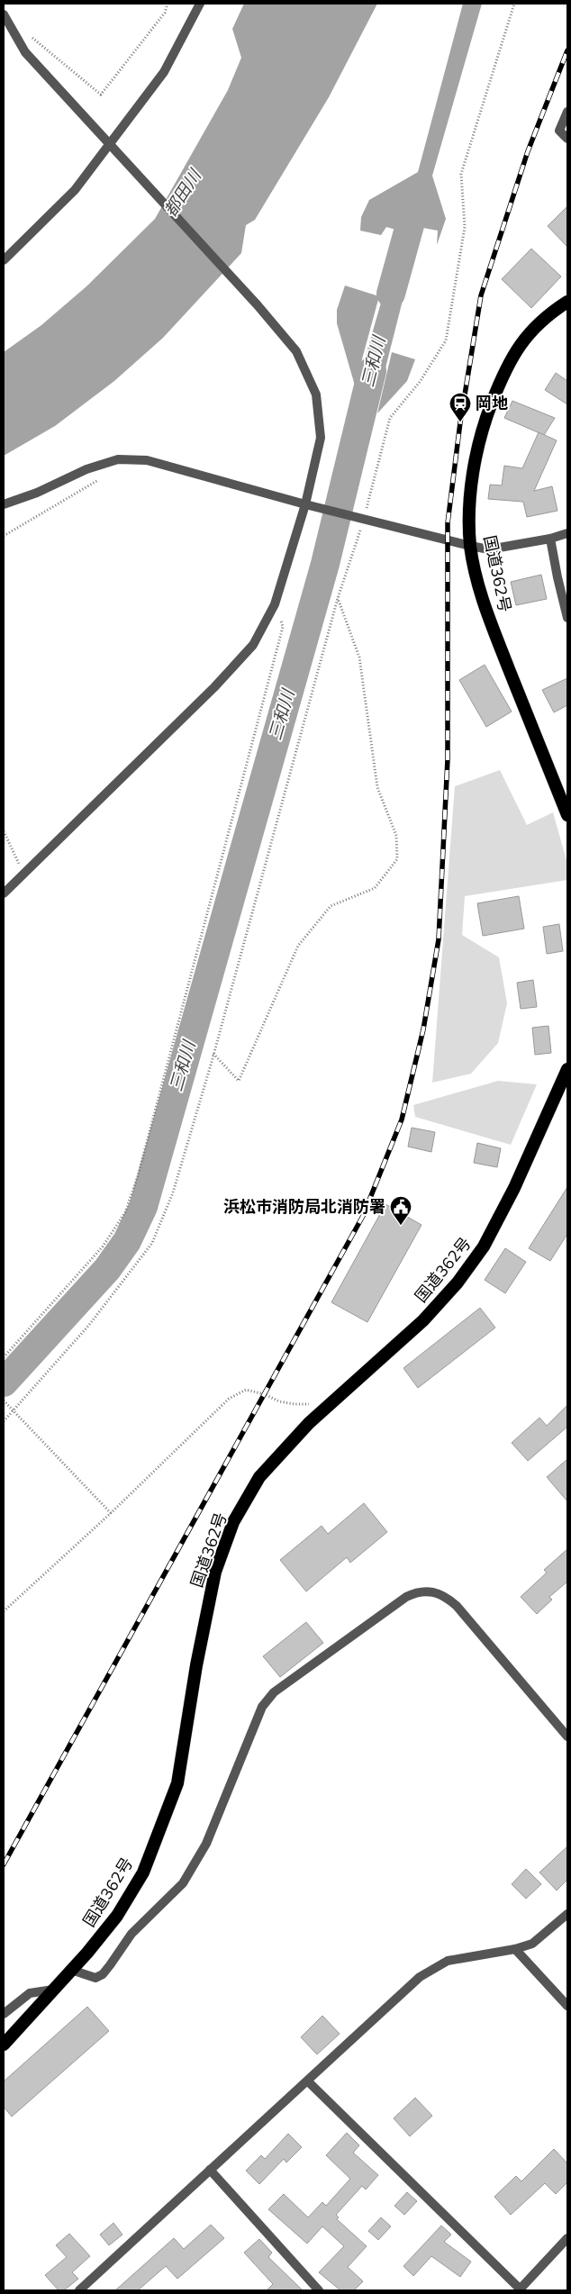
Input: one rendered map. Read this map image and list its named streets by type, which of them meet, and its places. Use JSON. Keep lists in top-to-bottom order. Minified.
{"streets":{"highway":["国道362号"]},"water":["都田川","三和川"],"places":{"station":["岡地"],"public building":["浜松市消防局北消防署"]}}
